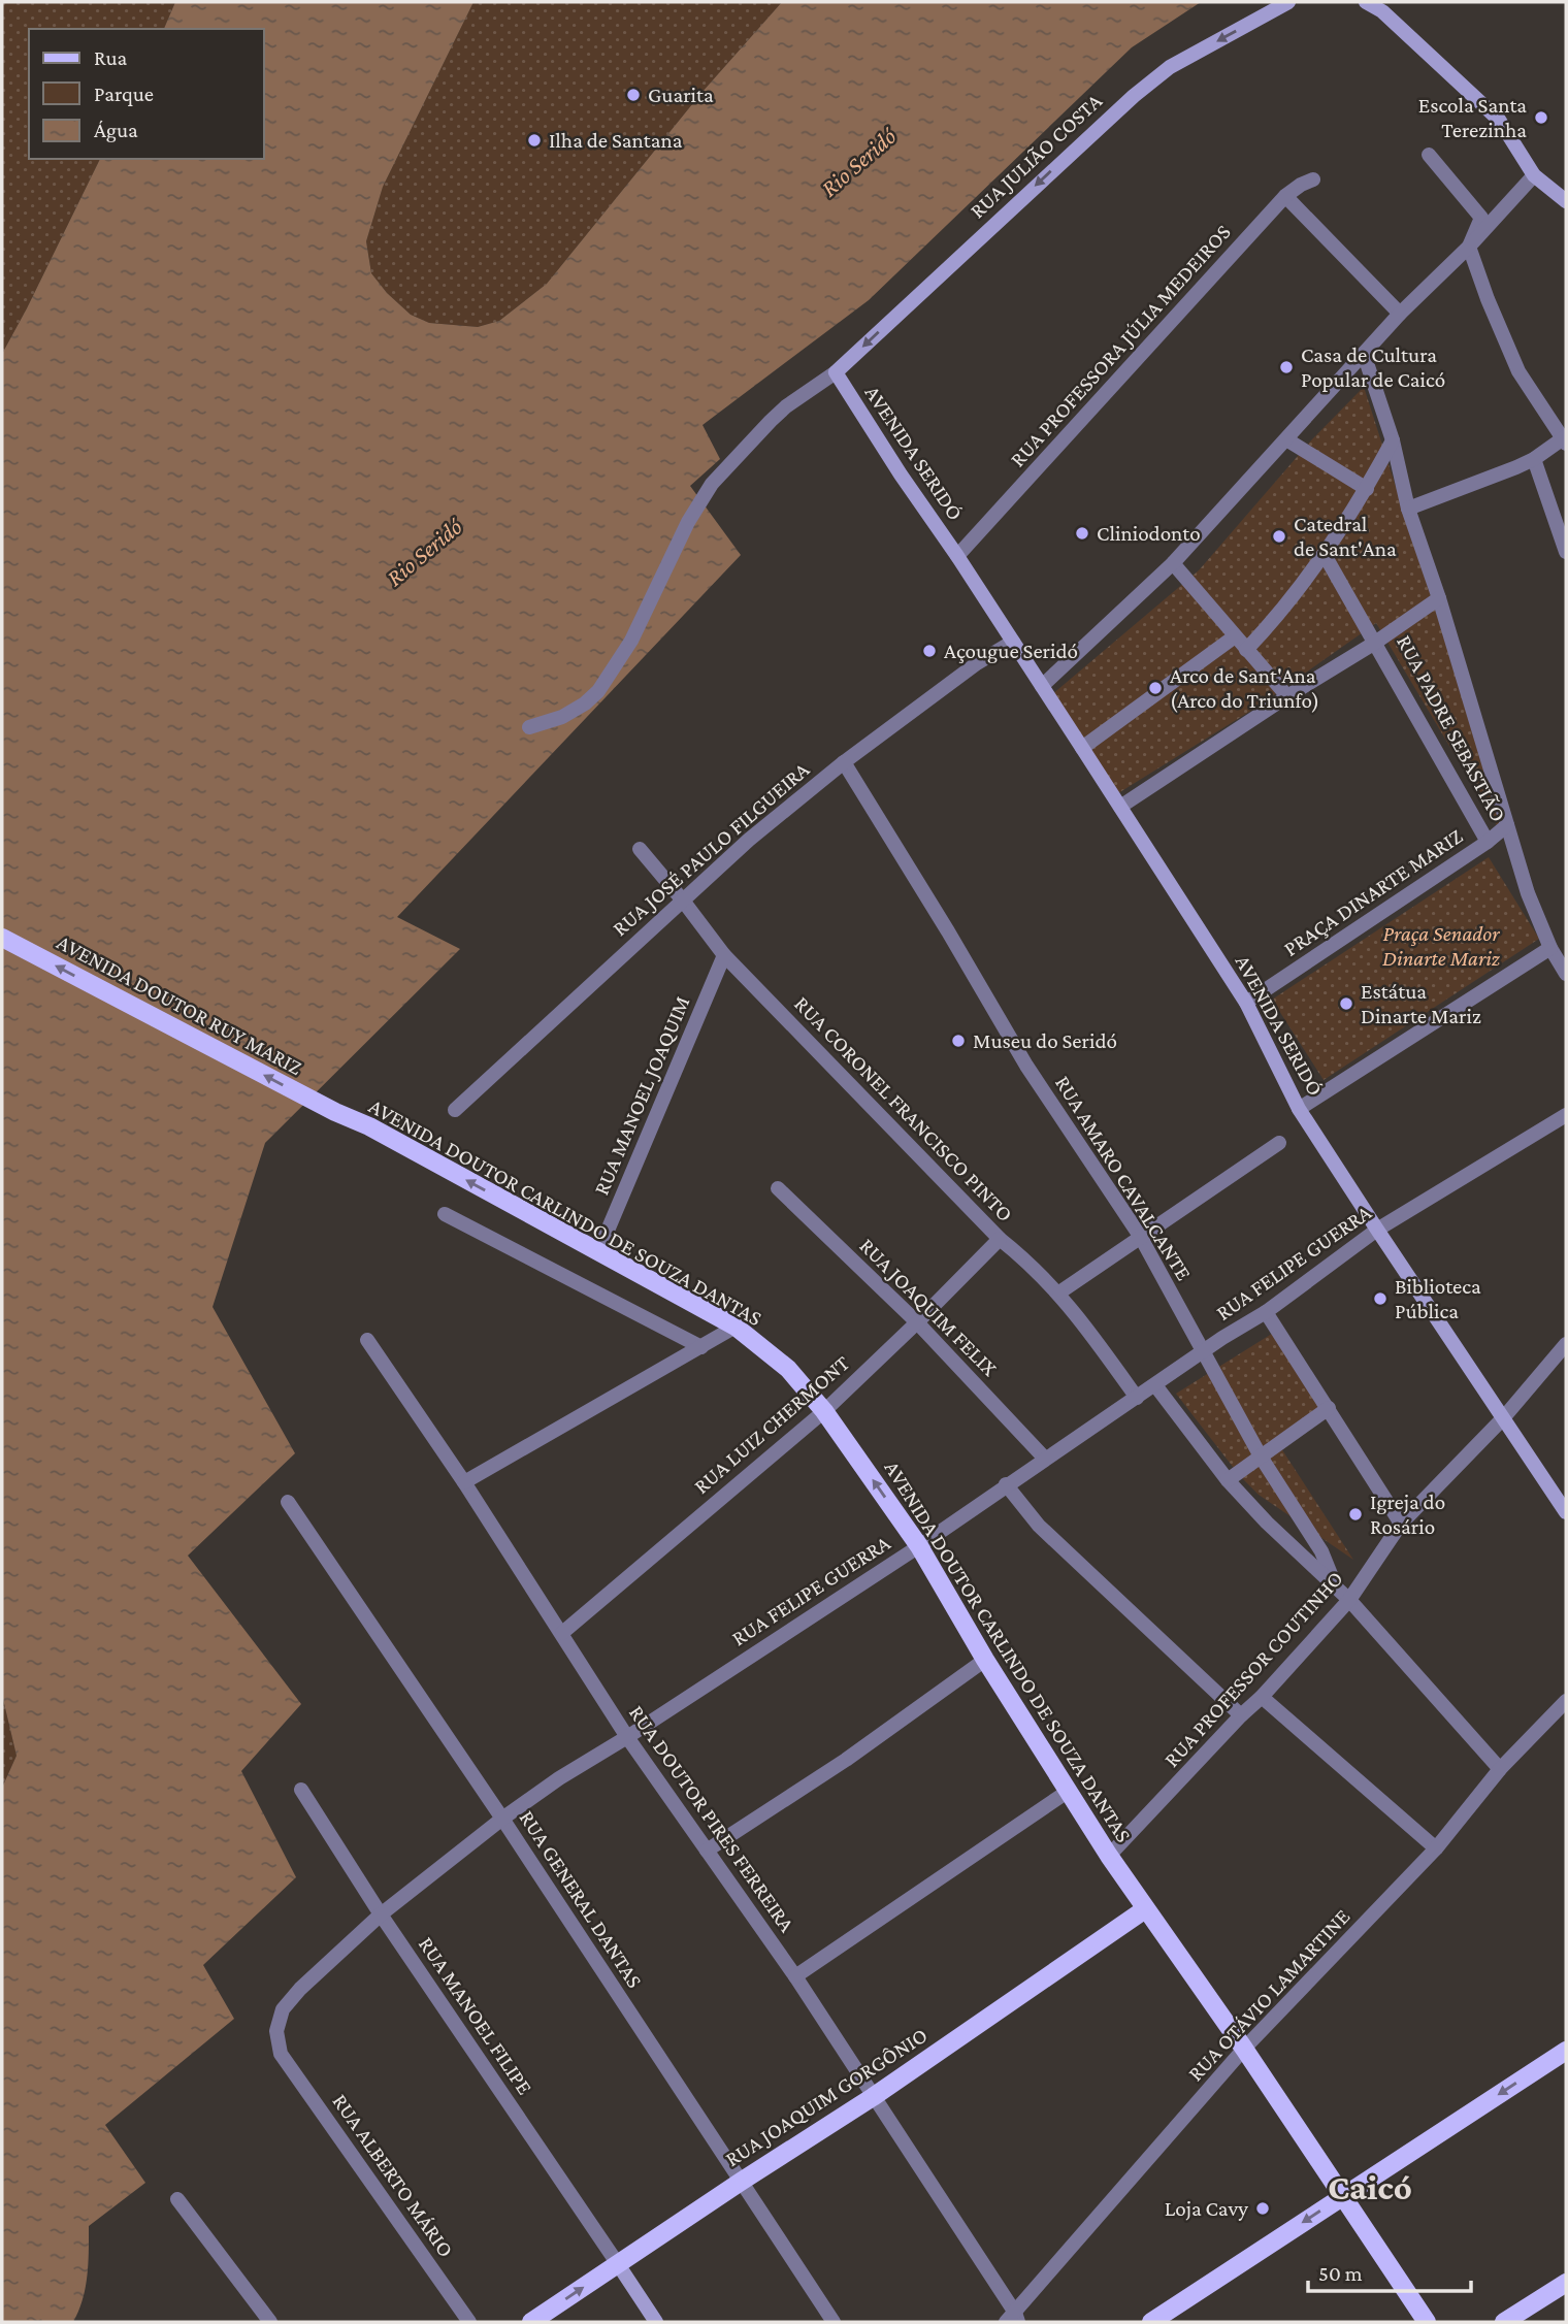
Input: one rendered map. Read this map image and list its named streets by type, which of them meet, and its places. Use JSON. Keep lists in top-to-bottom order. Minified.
{"streets":{"main road":["RUA JULIÃO COSTA","AVENIDA SERIDÓ","AVENIDA DOUTOR RUY MARIZ","AVENIDA DOUTOR CARLINDO DE SOUZA DANTAS","RUA JOAQUIM GORGÔNIO"],"street":["RUA PROFESSORA JÚLIA MEDEIROS","RUA PADRE SEBASTIÃO","RUA JOSÉ PAULO FILGUEIRA","PRAÇA DINARTE MARIZ","RUA MANOEL JOAQUIM","RUA CORONEL FRANCISCO PINTO","RUA AMARO CAVALCANTE","RUA FELIPE GUERRA","RUA JOAQUIM FELIX","RUA LUIZ CHERMONT","RUA PROFESSOR COUTINHO","RUA DOUTOR PIRES FERREIRA","RUA GENERAL DANTAS","RUA OTÁVIO LAMARTINE","RUA MANOEL FILIPE","RUA ALBERTO MÁRIO"]},"crossings":[["RUA JULIÃO COSTA","AVENIDA SERIDÓ"],["RUA PROFESSORA JÚLIA MEDEIROS","AVENIDA SERIDÓ"],["AVENIDA SERIDÓ","RUA JOSÉ PAULO FILGUEIRA"],["AVENIDA SERIDÓ","PRAÇA DINARTE MARIZ"],["AVENIDA SERIDÓ","RUA FELIPE GUERRA"],["AVENIDA SERIDÓ","RUA PROFESSOR COUTINHO"],["RUA PADRE SEBASTIÃO","PRAÇA DINARTE MARIZ"],["RUA JOSÉ PAULO FILGUEIRA","RUA CORONEL FRANCISCO PINTO"],["RUA JOSÉ PAULO FILGUEIRA","RUA AMARO CAVALCANTE"],["AVENIDA DOUTOR RUY MARIZ","AVENIDA DOUTOR CARLINDO DE SOUZA DANTAS"],["RUA MANOEL JOAQUIM","RUA CORONEL FRANCISCO PINTO"],["RUA MANOEL JOAQUIM","AVENIDA DOUTOR CARLINDO DE SOUZA DANTAS"],["RUA CORONEL FRANCISCO PINTO","RUA FELIPE GUERRA"],["RUA CORONEL FRANCISCO PINTO","RUA LUIZ CHERMONT"],["RUA AMARO CAVALCANTE","RUA FELIPE GUERRA"],["AVENIDA DOUTOR CARLINDO DE SOUZA DANTAS","RUA FELIPE GUERRA"],["AVENIDA DOUTOR CARLINDO DE SOUZA DANTAS","RUA LUIZ CHERMONT"],["AVENIDA DOUTOR CARLINDO DE SOUZA DANTAS","RUA PROFESSOR COUTINHO"],["AVENIDA DOUTOR CARLINDO DE SOUZA DANTAS","RUA OTÁVIO LAMARTINE"],["AVENIDA DOUTOR CARLINDO DE SOUZA DANTAS","RUA JOAQUIM GORGÔNIO"],["RUA FELIPE GUERRA","RUA JOAQUIM FELIX"],["RUA FELIPE GUERRA","RUA DOUTOR PIRES FERREIRA"],["RUA FELIPE GUERRA","RUA GENERAL DANTAS"],["RUA FELIPE GUERRA","RUA MANOEL FILIPE"],["RUA FELIPE GUERRA","RUA ALBERTO MÁRIO"],["RUA JOAQUIM FELIX","RUA LUIZ CHERMONT"],["RUA LUIZ CHERMONT","RUA DOUTOR PIRES FERREIRA"],["RUA DOUTOR PIRES FERREIRA","RUA OTÁVIO LAMARTINE"],["RUA DOUTOR PIRES FERREIRA","RUA JOAQUIM GORGÔNIO"],["RUA GENERAL DANTAS","RUA JOAQUIM GORGÔNIO"],["RUA MANOEL FILIPE","RUA JOAQUIM GORGÔNIO"]],"one_way":["RUA JULIÃO COSTA","AVENIDA DOUTOR RUY MARIZ"],"districts":["Caicó"],"water":["Rio Seridó"],"parks":["Praça Senador Dinarte Mariz"],"places":["Guarita","Escola Santa Terezinha","Ilha de Santana","Casa de Cultura Popular de Caicó","Cliniodonto","Catedral de Sant'Ana","Açougue Seridó","Arco de Sant'Ana (Arco do Triunfo)","Estátua Dinarte Mariz","Museu do Seridó","Biblioteca Pública","Igreja do Rosário","Loja Cavy"],"legend":["Rua","Parque","Água"],"scale_bar":"50 m"}
